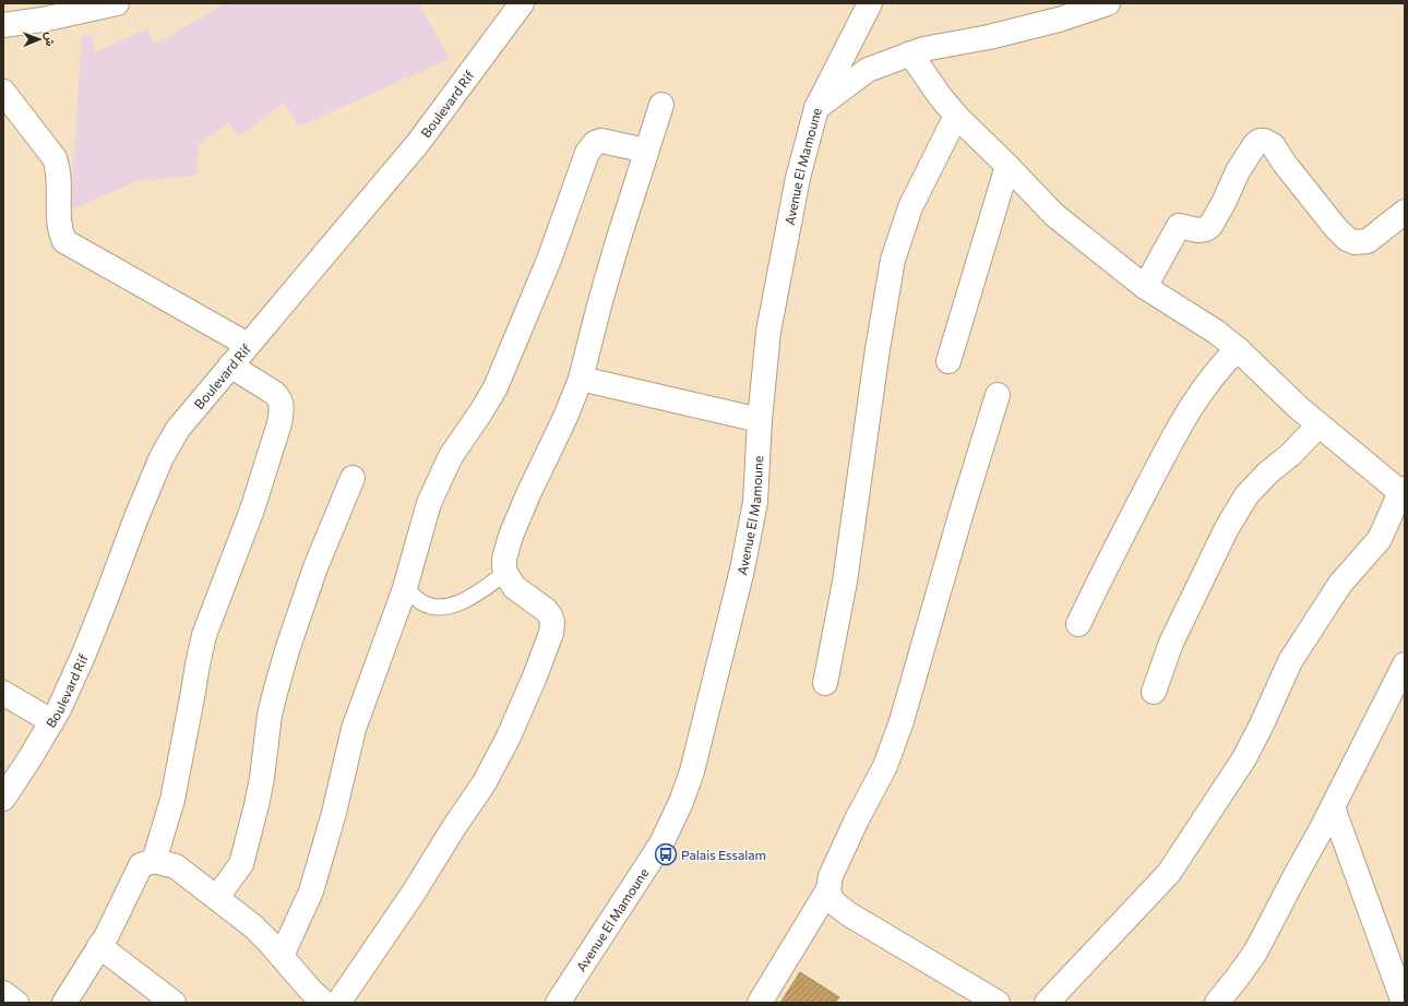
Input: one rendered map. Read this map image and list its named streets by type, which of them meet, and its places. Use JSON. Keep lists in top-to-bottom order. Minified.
{"streets":{"street":["Boulevard Rif","Avenue El Mamoune"]},"places":{"bus stop":["Palais Essalam"]},"north":"right"}
